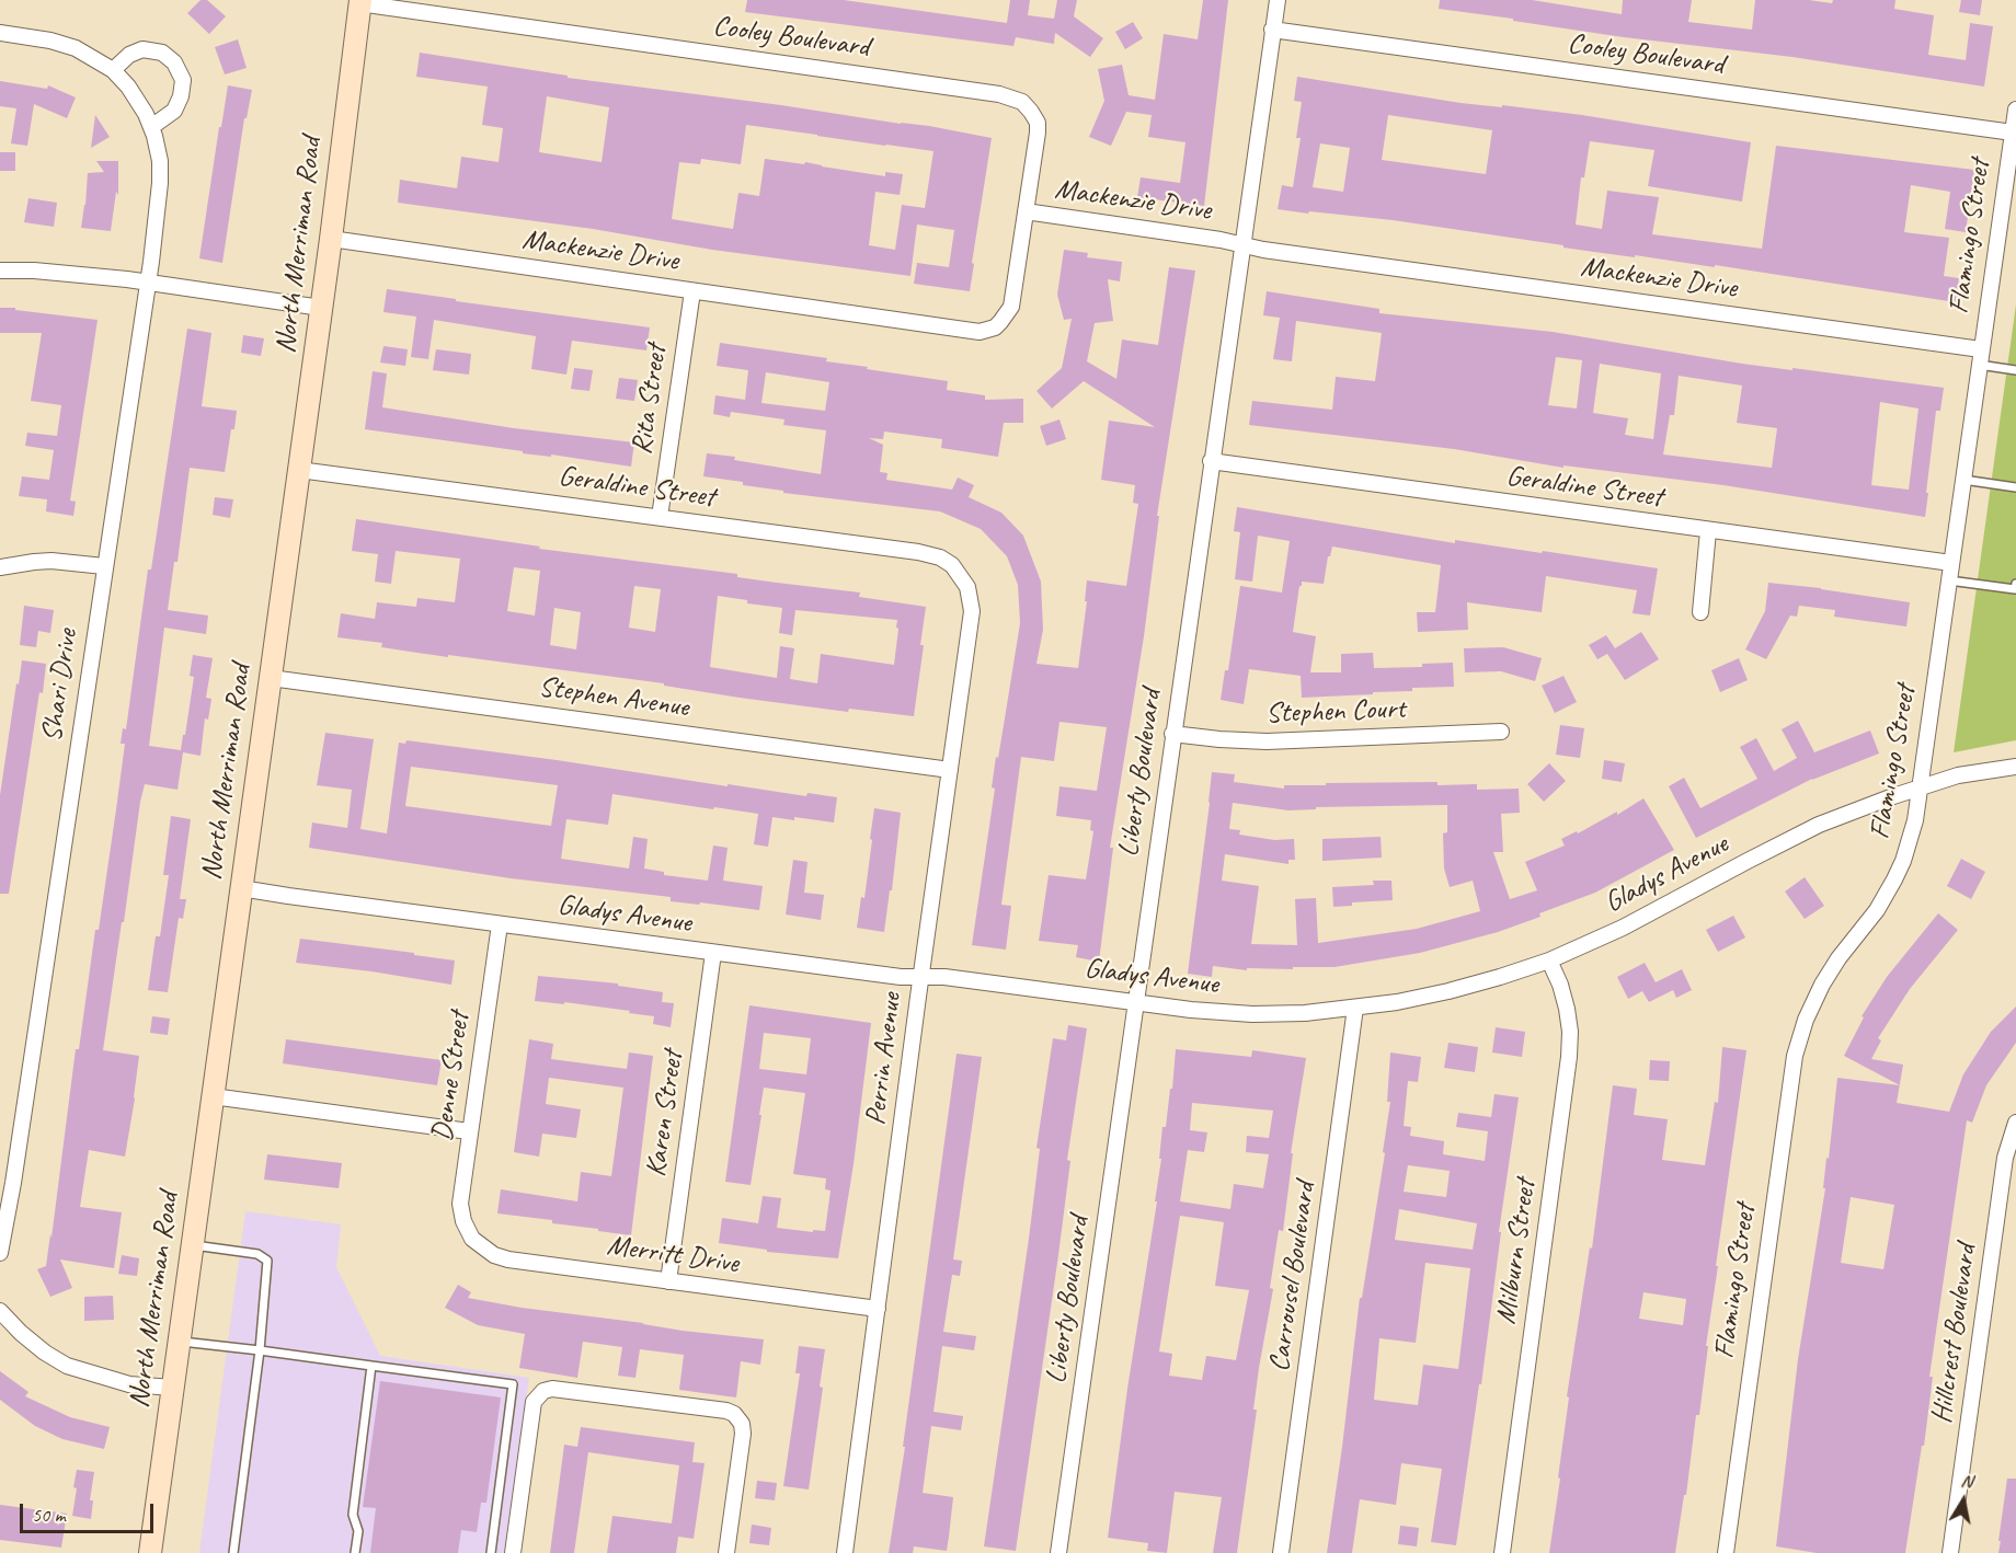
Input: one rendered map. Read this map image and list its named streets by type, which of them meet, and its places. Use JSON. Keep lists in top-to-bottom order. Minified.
{"streets":{"main road":["North Merriman Road"],"street":["Cooley Boulevard","Mackenzie Drive","Flamingo Street","Rita Street","Geraldine Street","Shari Drive","Stephen Avenue","Stephen Court","Liberty Boulevard","Gladys Avenue","Perrin Avenue","Denne Street","Karen Street","Milburn Street","Merritt Drive","Carrousel Boulevard","Hillcrest Boulevard"]},"crossings":[["Cooley Boulevard","Mackenzie Drive"],["Cooley Boulevard","Flamingo Street"],["Cooley Boulevard","North Merriman Road"],["Cooley Boulevard","Liberty Boulevard"],["Mackenzie Drive","Flamingo Street"],["Mackenzie Drive","North Merriman Road"],["Mackenzie Drive","Rita Street"],["Mackenzie Drive","Liberty Boulevard"],["Flamingo Street","Geraldine Street"],["Flamingo Street","Gladys Avenue"],["North Merriman Road","Geraldine Street"],["North Merriman Road","Stephen Avenue"],["North Merriman Road","Gladys Avenue"],["Rita Street","Geraldine Street"],["Geraldine Street","Liberty Boulevard"],["Geraldine Street","Perrin Avenue"],["Stephen Avenue","Perrin Avenue"],["Stephen Court","Liberty Boulevard"],["Liberty Boulevard","Gladys Avenue"],["Gladys Avenue","Perrin Avenue"],["Gladys Avenue","Denne Street"],["Gladys Avenue","Karen Street"],["Gladys Avenue","Milburn Street"],["Gladys Avenue","Carrousel Boulevard"],["Perrin Avenue","Merritt Drive"],["Denne Street","Merritt Drive"],["Karen Street","Merritt Drive"]],"scale_bar":"50 m","north":"top"}
